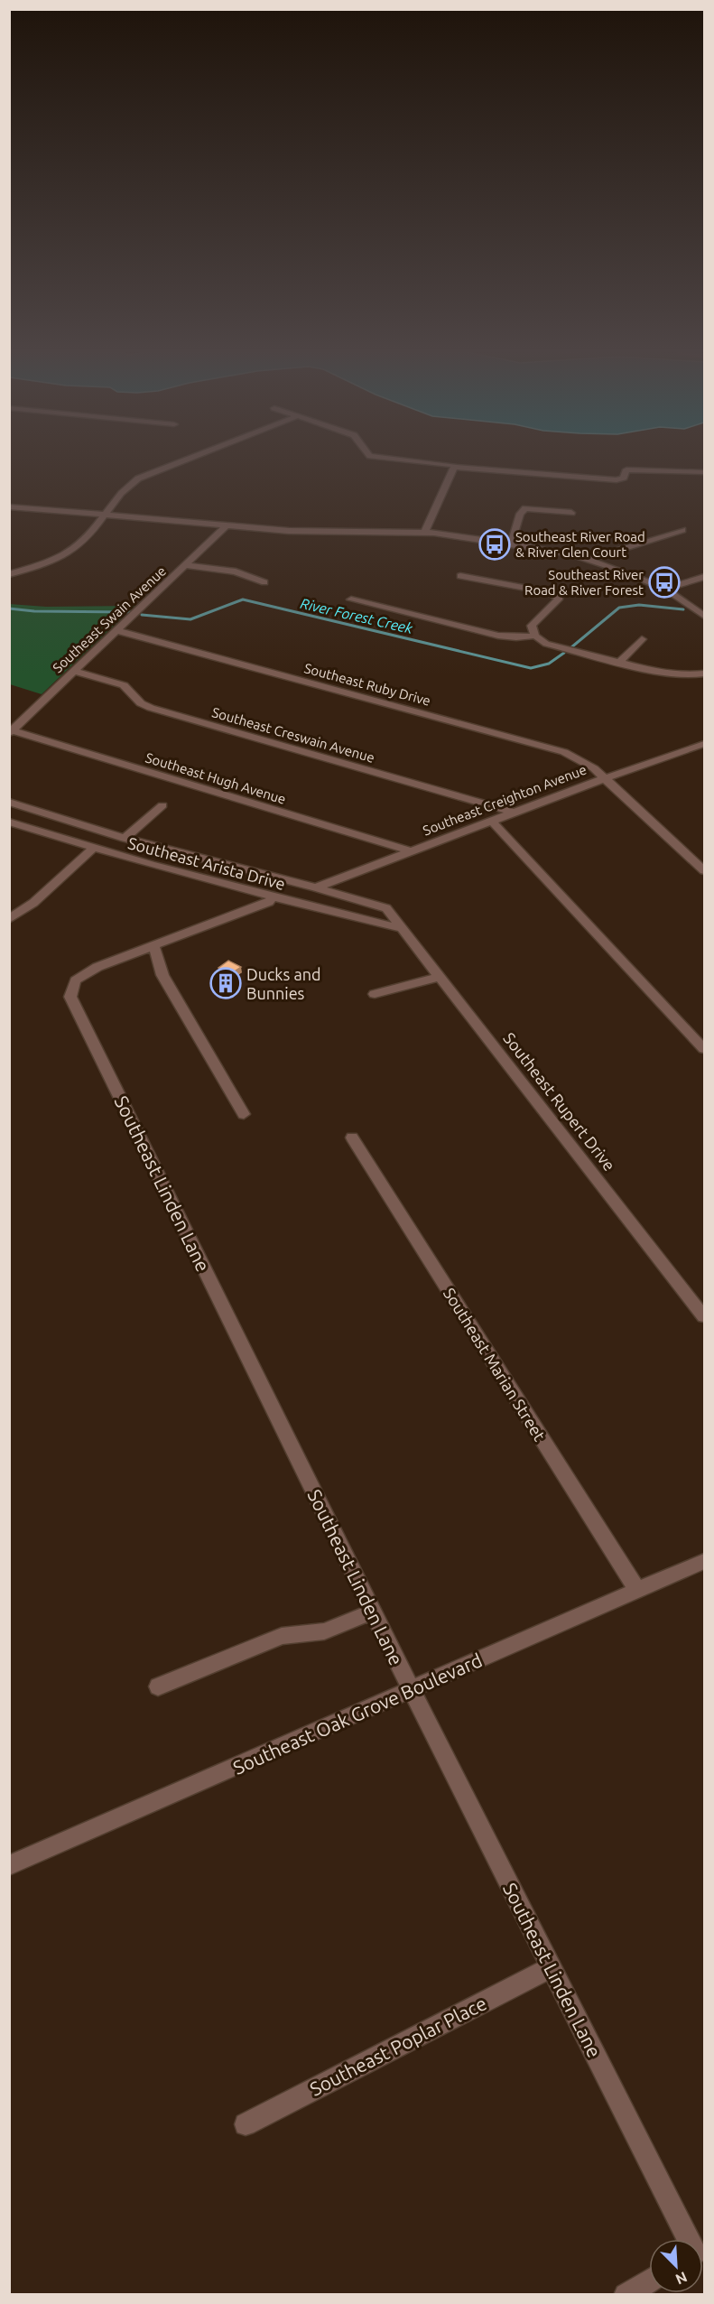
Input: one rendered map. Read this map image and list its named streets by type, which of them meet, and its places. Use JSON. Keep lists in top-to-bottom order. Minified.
{"streets":{"street":["Southeast Swain Avenue","Southeast Ruby Drive","Southeast Creswain Avenue","Southeast Hugh Avenue","Southeast Creighton Avenue","Southeast Arista Drive","Southeast Rupert Drive","Southeast Linden Lane","Southeast Marian Street","Southeast Oak Grove Boulevard","Southeast Poplar Place"]},"crossings":[["Southeast Swain Avenue","Southeast Ruby Drive"],["Southeast Swain Avenue","Southeast Creswain Avenue"],["Southeast Swain Avenue","Southeast Hugh Avenue"],["Southeast Ruby Drive","Southeast Creighton Avenue"],["Southeast Creswain Avenue","Southeast Creighton Avenue"],["Southeast Hugh Avenue","Southeast Creighton Avenue"],["Southeast Creighton Avenue","Southeast Arista Drive"],["Southeast Arista Drive","Southeast Rupert Drive"],["Southeast Linden Lane","Southeast Oak Grove Boulevard"],["Southeast Linden Lane","Southeast Poplar Place"],["Southeast Marian Street","Southeast Oak Grove Boulevard"]],"water":["River Forest Creek"],"places":{"bus stop":["Southeast River Road & River Glen Court","Southeast River Road & River Forest"],"building":["Ducks and Bunnies"]},"north":"bottom right"}
